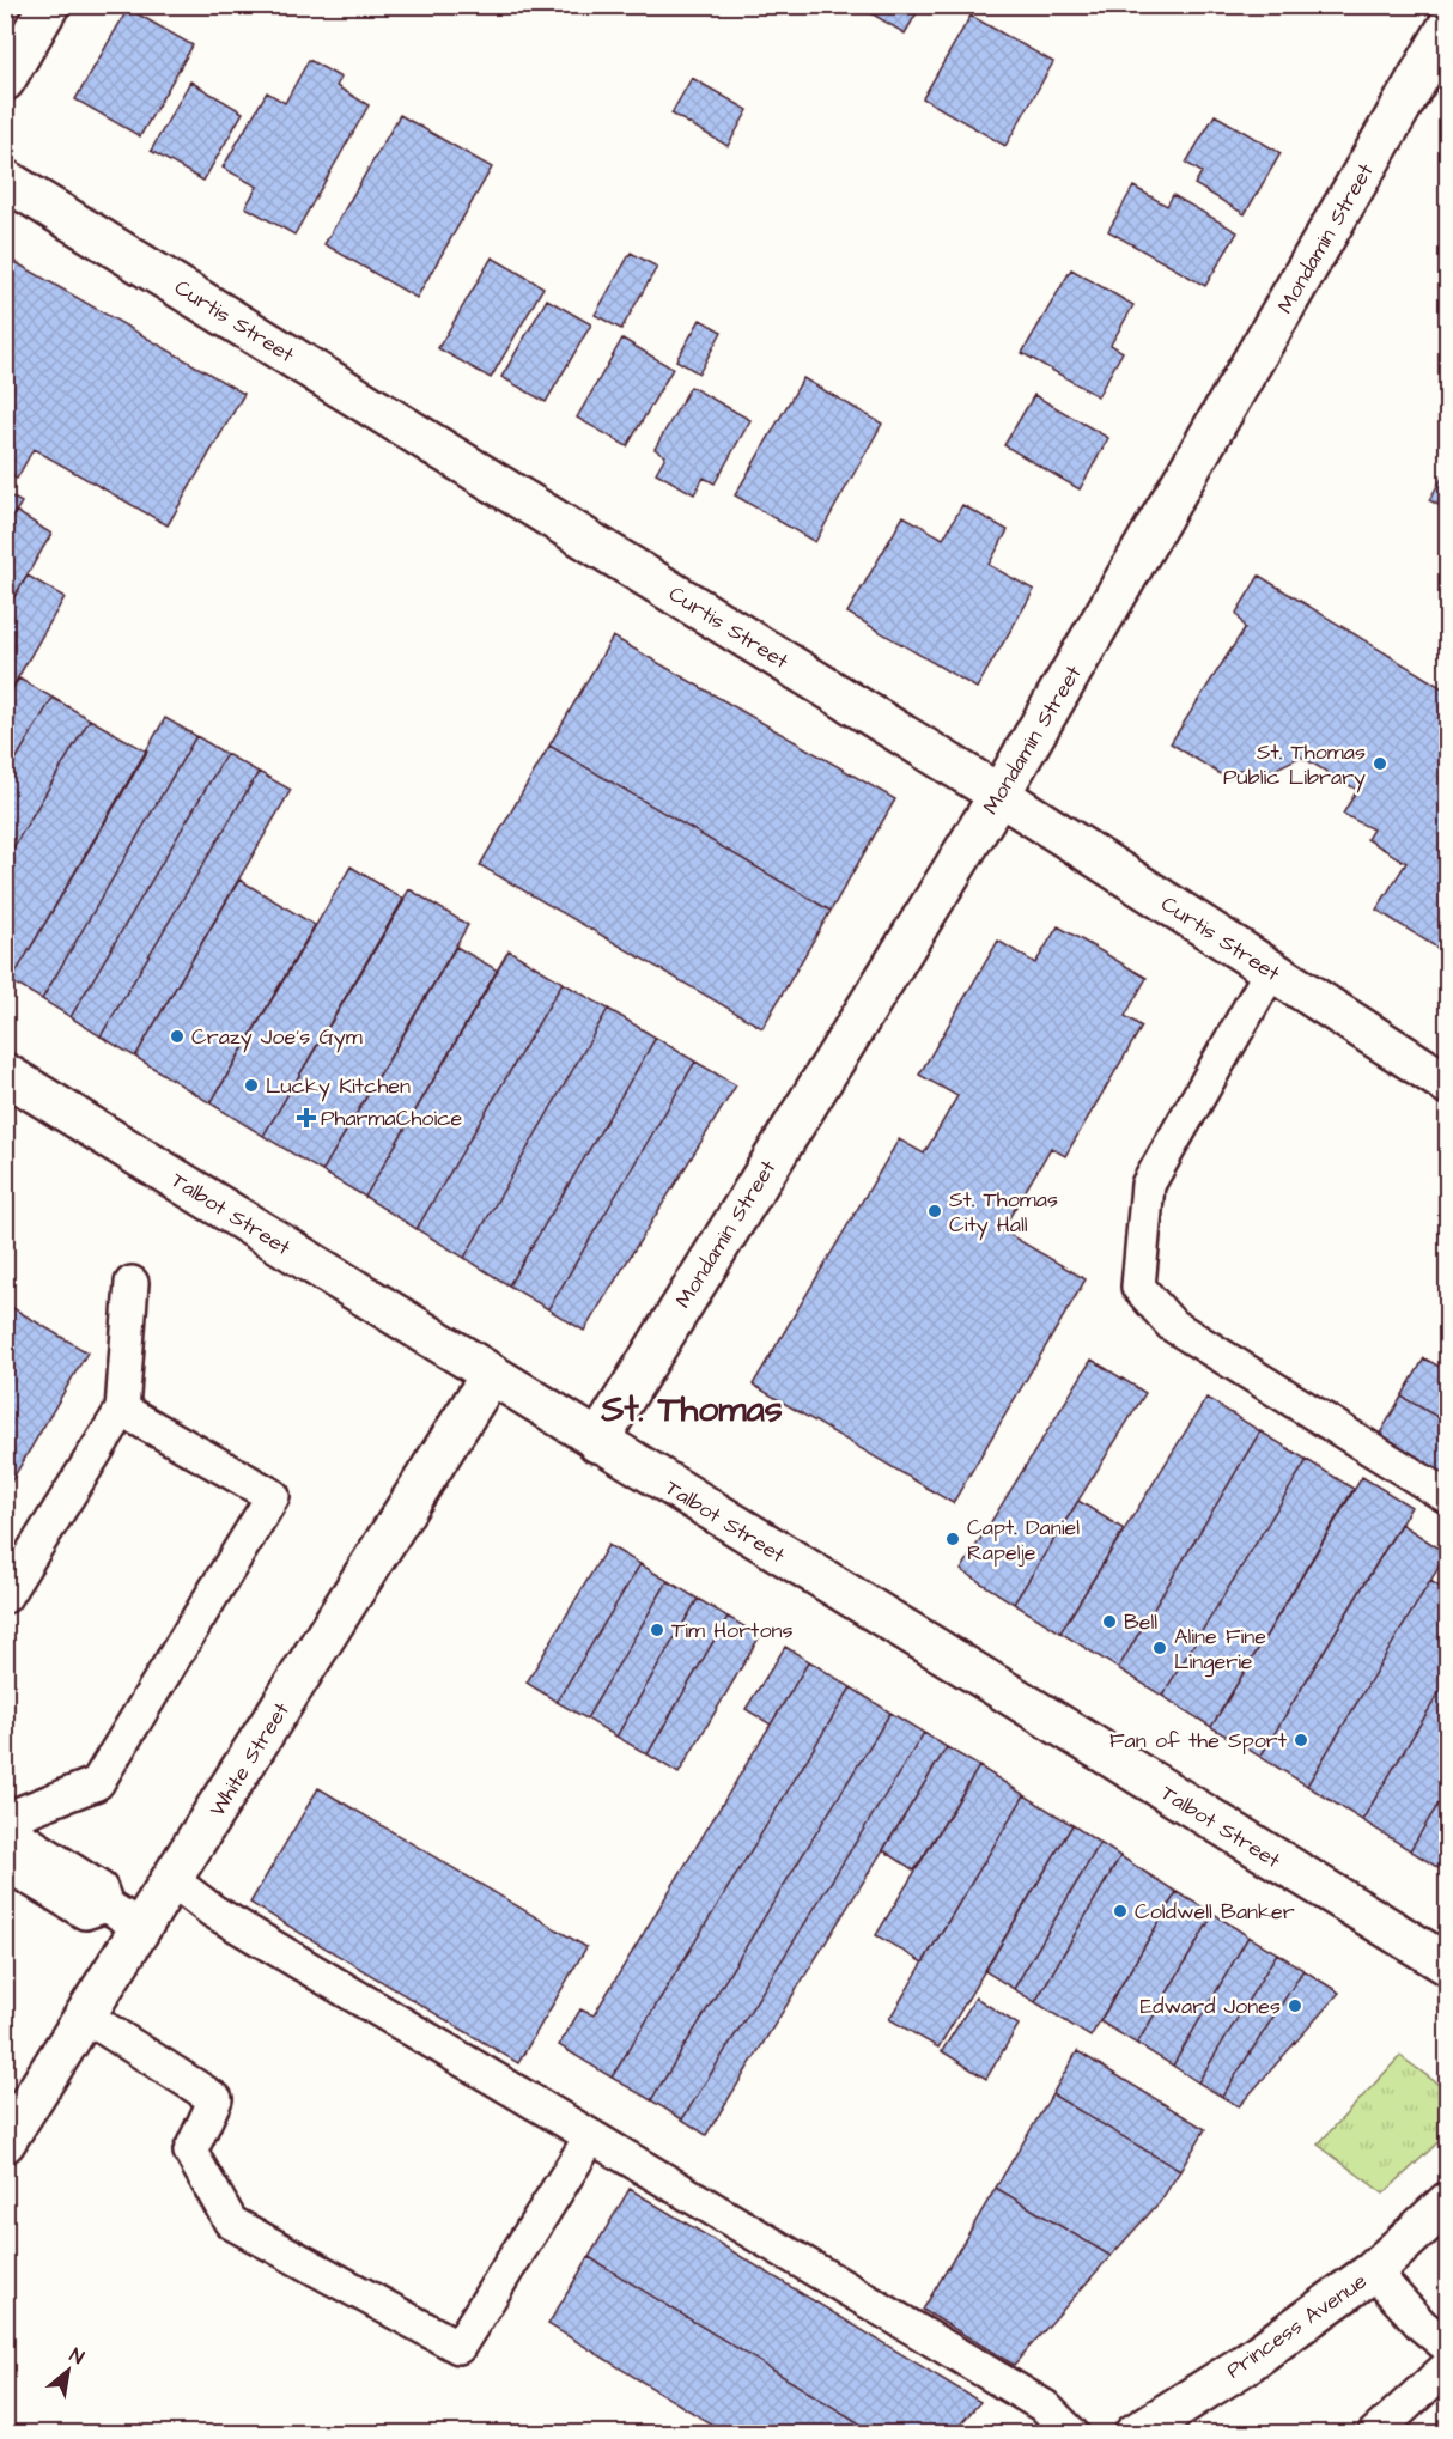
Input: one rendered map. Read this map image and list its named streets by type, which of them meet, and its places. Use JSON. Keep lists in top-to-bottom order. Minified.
{"streets":{"street":["Mondamin Street","Curtis Street","Talbot Street","White Street","Princess Avenue"]},"crossings":[["Mondamin Street","Curtis Street"],["Mondamin Street","Talbot Street"],["Talbot Street","White Street"]],"districts":["St. Thomas"],"places":{"other":["St. Thomas Public Library","Crazy Joe's Gym","Lucky Kitchen","St. Thomas City Hall","Capt. Daniel Rapelje","Bell","Tim Hortons","Aline Fine Lingerie","Fan of the Sport","Coldwell Banker","Edward Jones"],"health":["PharmaChoice"]},"north":"top right"}
